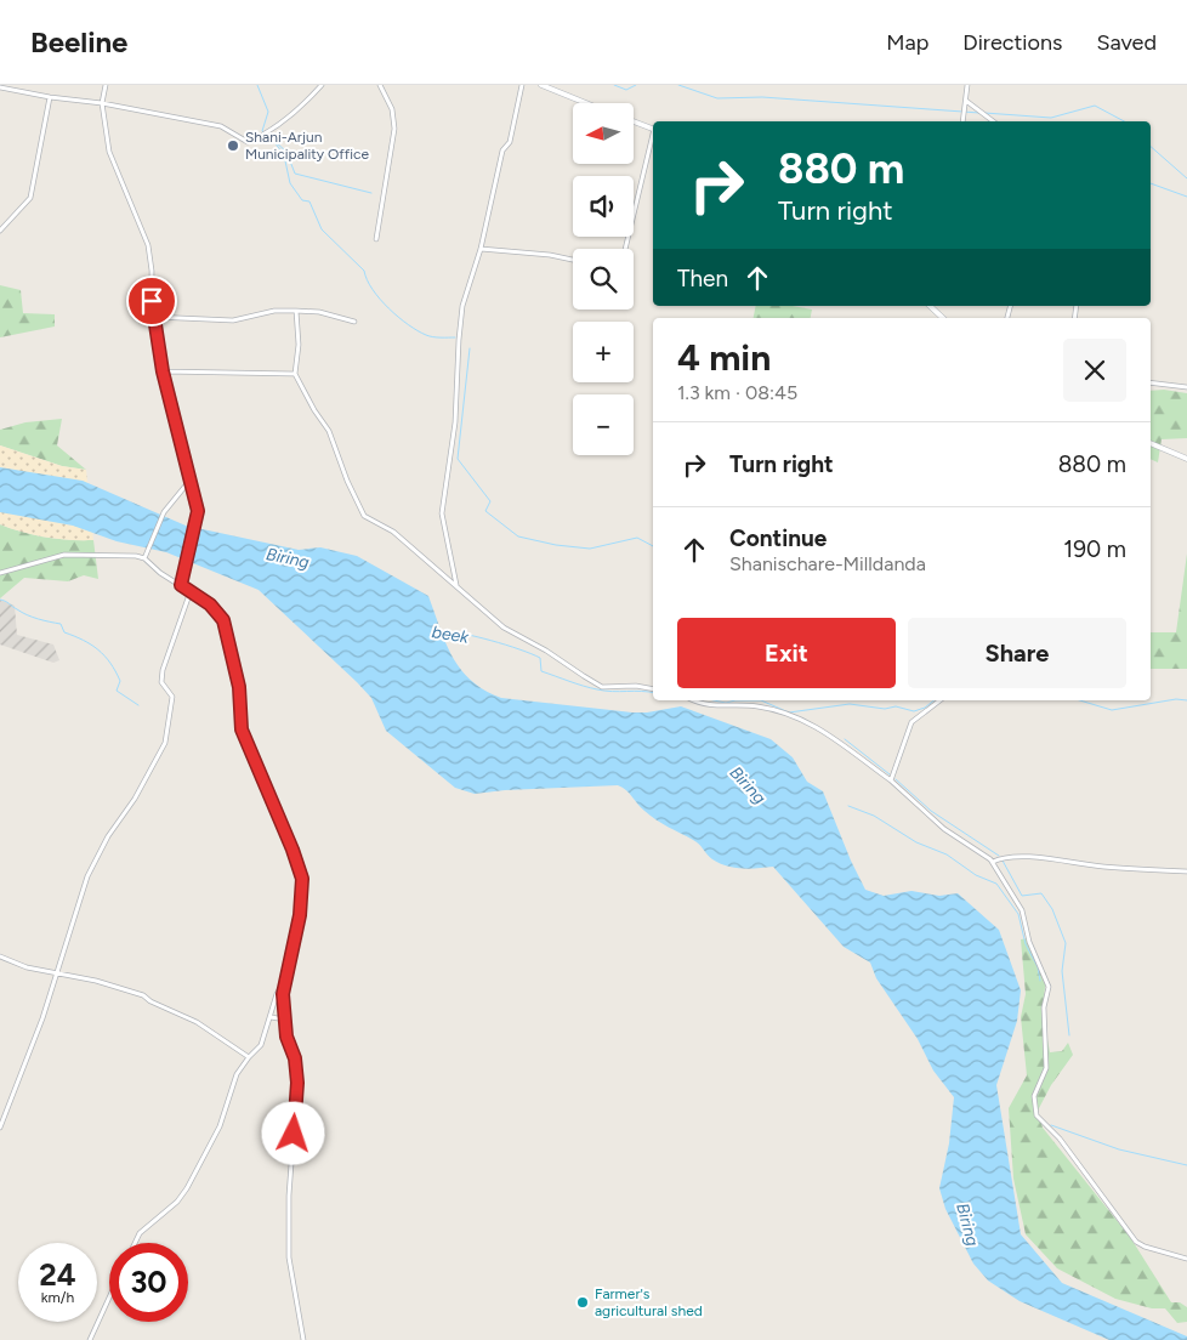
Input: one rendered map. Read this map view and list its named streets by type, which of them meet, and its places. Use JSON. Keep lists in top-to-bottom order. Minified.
{"water":["Biring","beek"],"places":["Shani-Arjun Municipality Office","Farmer's agricultural shed"],"north":"left","page":{"header":"Beeline","nav":["Map","Directions","Saved"],"map_buttons":["+","−"],"turn":["880 m","Turn right"],"then":"Then","heading":["4 min","1.3 km · 08:45"],"list":[{"name":"Turn right","value":"880 m"},{"name":"Continue","note":"Shanischare-Milldanda","value":"190 m"}],"buttons":["Exit","Share"],"speed":"24 km/h","limit":"30"}}
